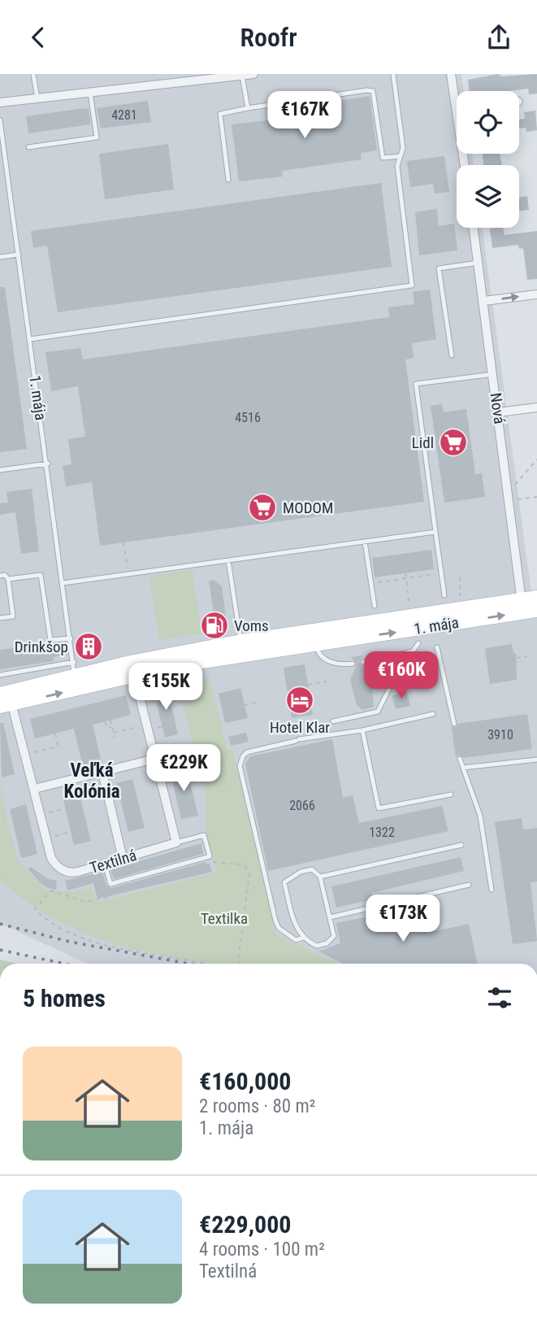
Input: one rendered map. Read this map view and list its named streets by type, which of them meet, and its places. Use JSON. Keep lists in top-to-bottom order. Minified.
{"streets":{"main road":["1. mája"],"street":["Nová","Textilná"]},"crossings":[["1. mája","Nová"],["1. mája","Textilná"]],"districts":["Veľká Kolónia"],"parks":["Textilka"],"places":{"supermarket":["Lidl","MODOM"],"fuel station":["Voms"],"building":["Drinkšop"],"hotel":["Hotel Klar"]},"house_numbers":["4281","4516","3910","2066","1322"],"page":{"header":"Roofr","price":["€167K","€160K","€155K","€229K","€173K"],"heading":"5 homes","list":[{"name":"€160,000","note":"2 rooms · 80 m² · 1. mája"},{"name":"€229,000","note":"4 rooms · 100 m² · Textilná"}]}}
